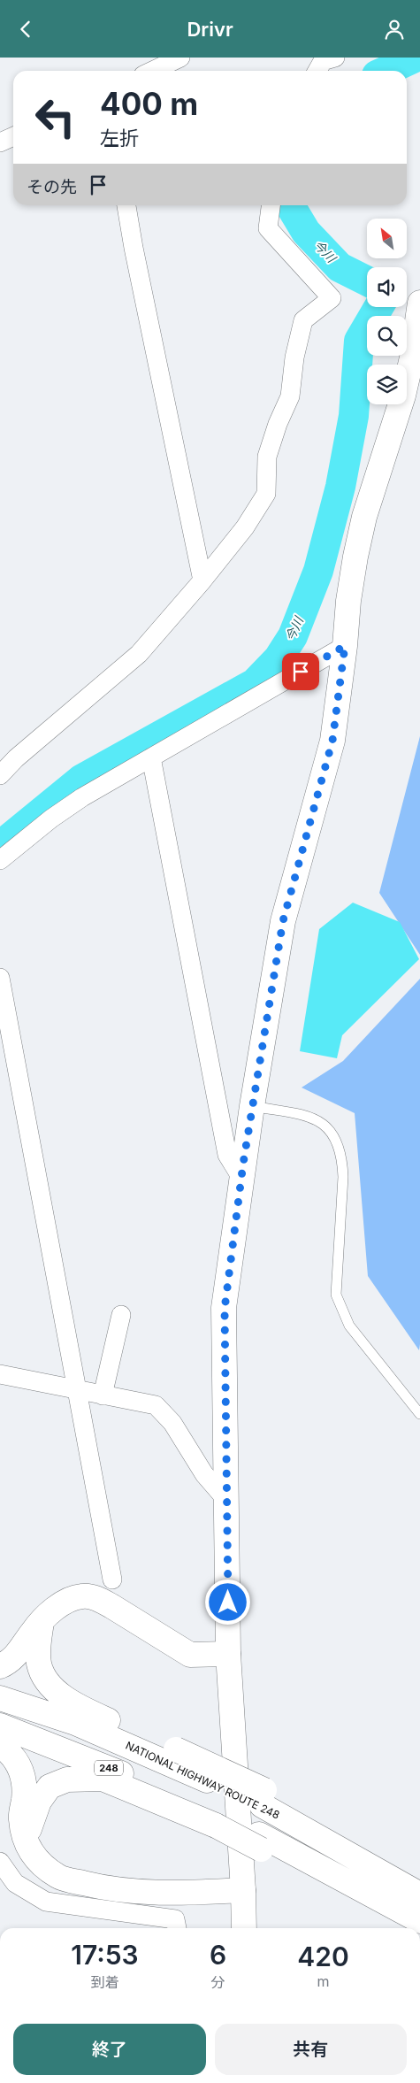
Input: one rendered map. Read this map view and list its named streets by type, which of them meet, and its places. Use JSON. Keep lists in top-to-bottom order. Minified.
{"streets":{"main road":["248","NATIONAL HIGHWAY ROUTE 248"]},"water":["今川"],"north":"top left","page":{"header":"Drivr","turn":["400 m","左折"],"then":"その先","eta":["17:53","到着","6","分","420","m"],"buttons":["終了","共有"]}}
